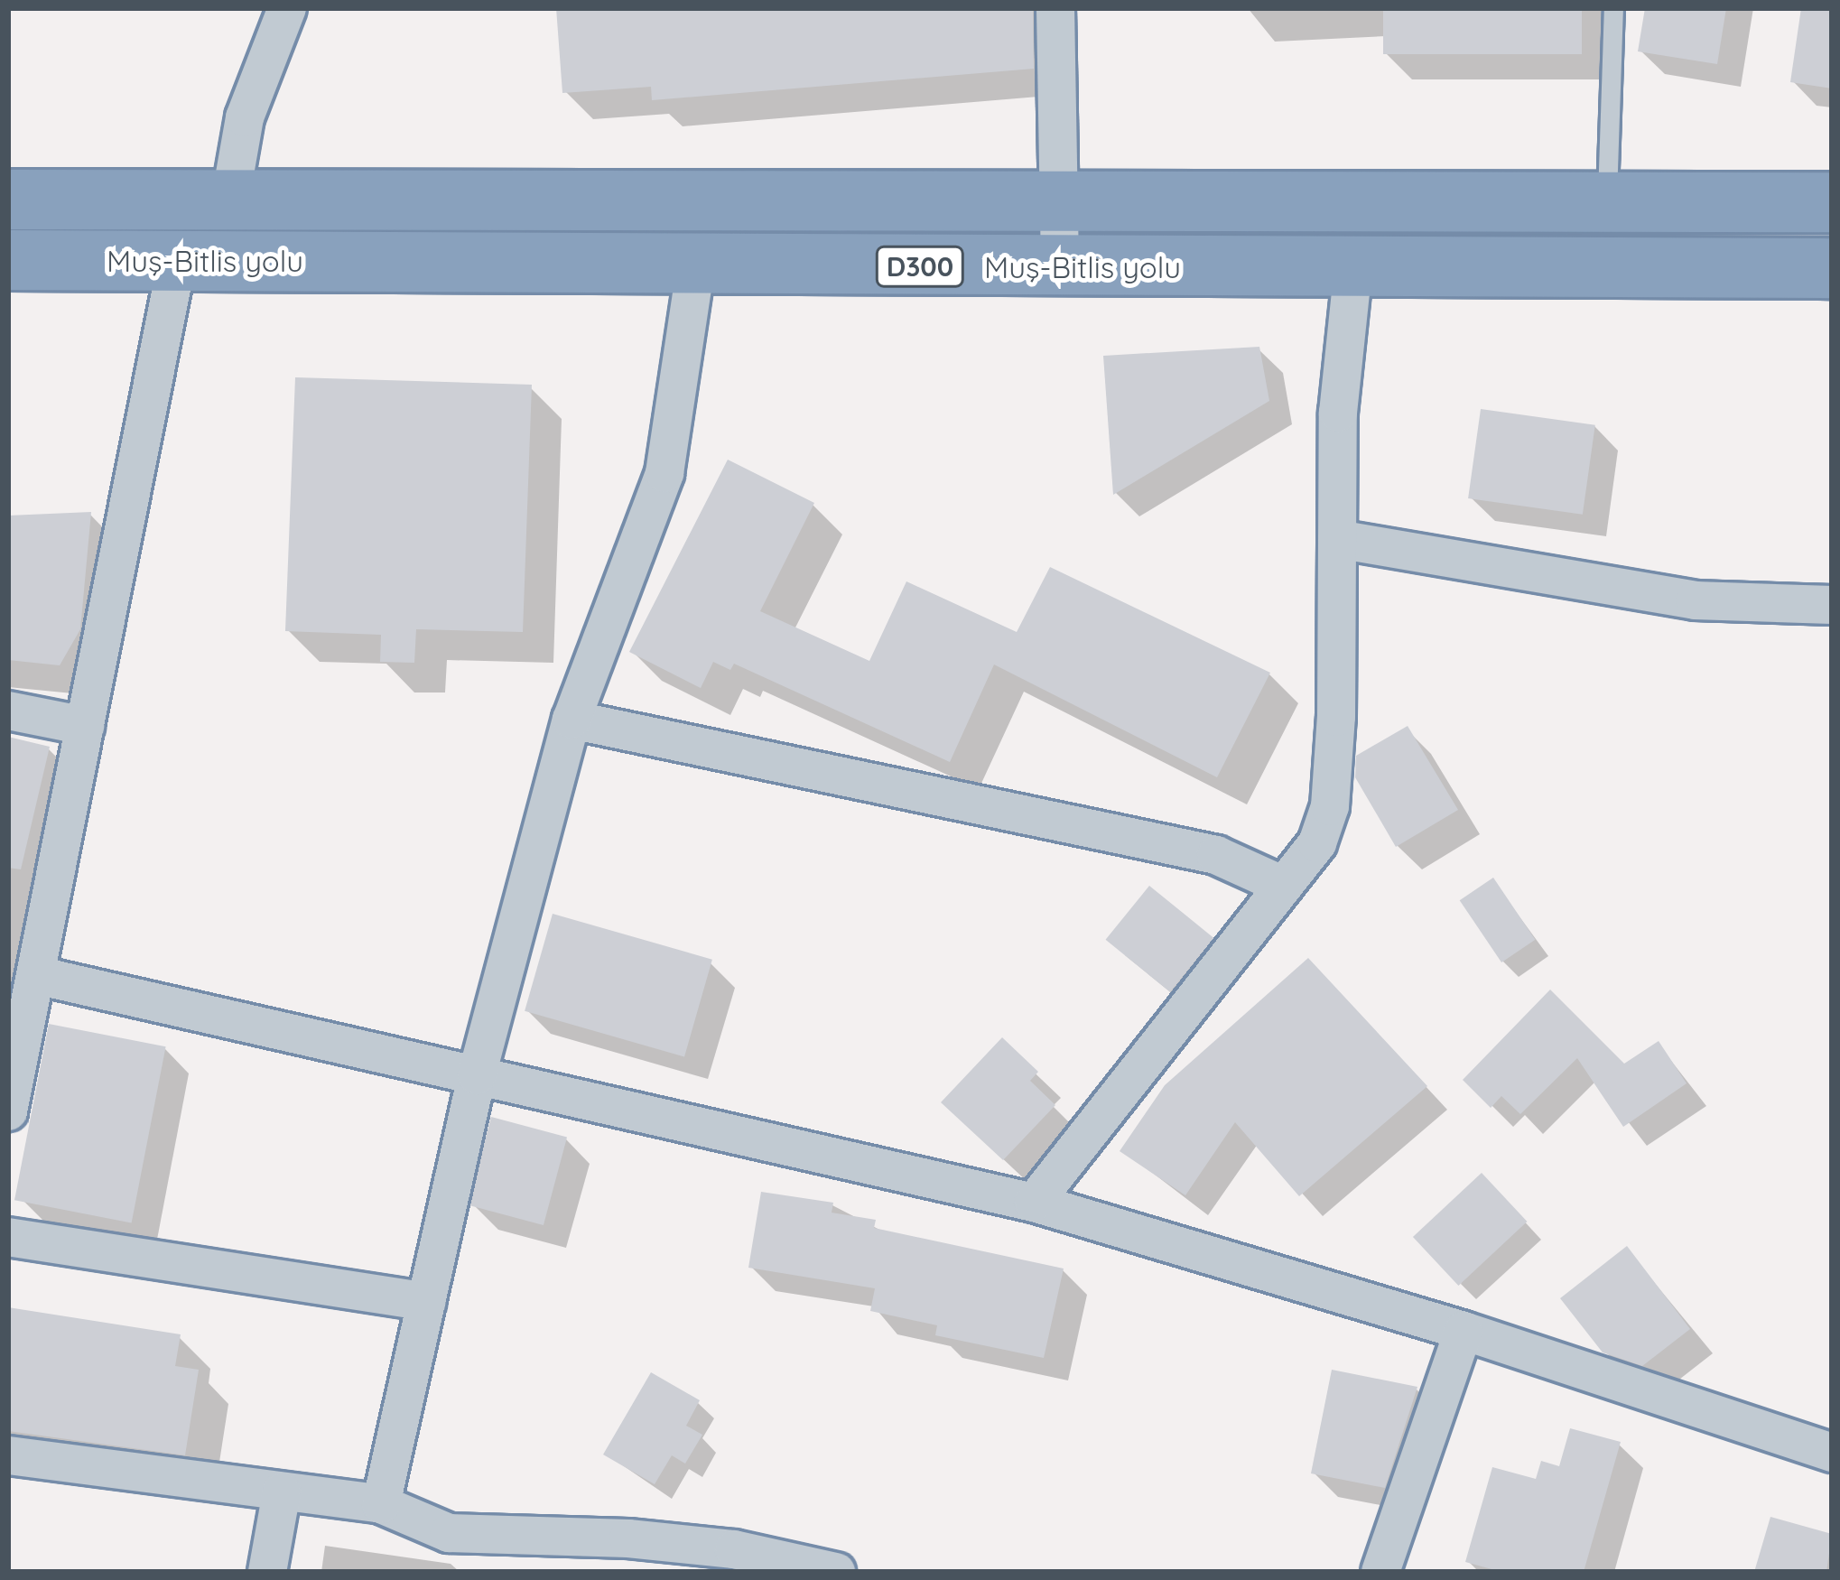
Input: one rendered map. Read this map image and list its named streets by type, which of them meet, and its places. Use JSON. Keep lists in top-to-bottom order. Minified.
{"streets":{"highway":["Muş-Bitlis yolu","D300"]}}
